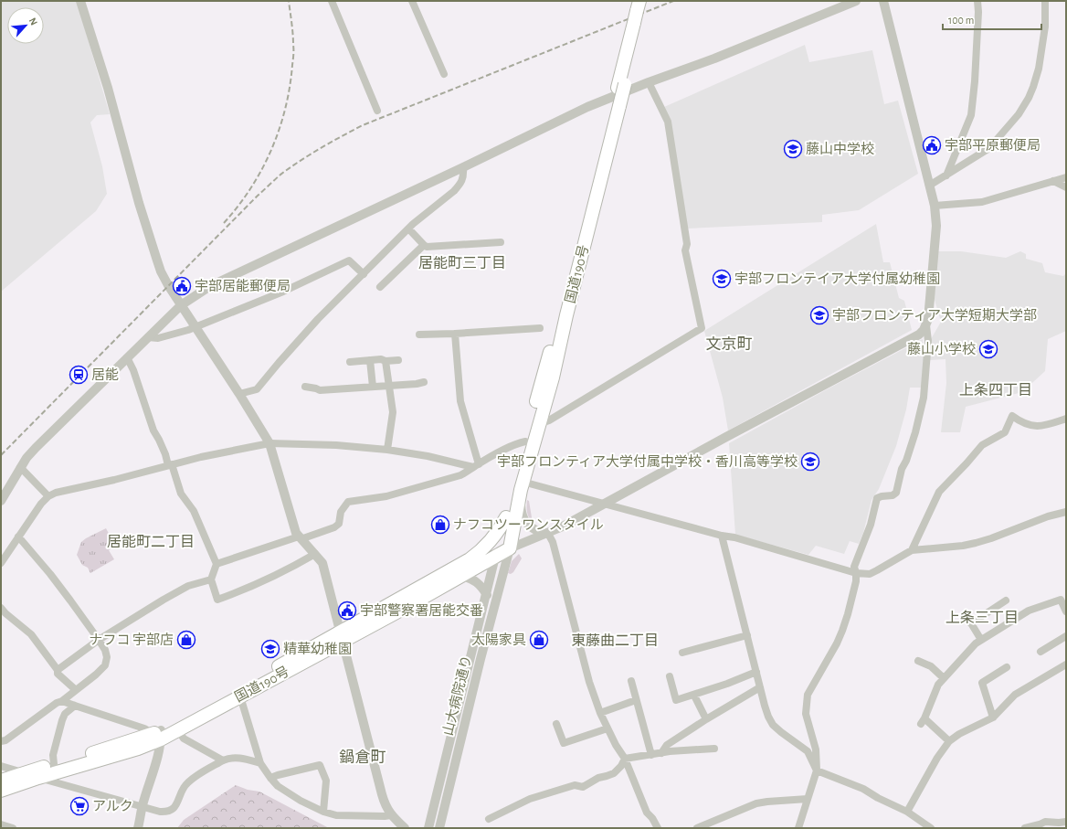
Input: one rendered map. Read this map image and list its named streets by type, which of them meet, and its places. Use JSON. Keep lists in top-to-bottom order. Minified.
{"streets":{"highway":["国道190号"],"street":["山大病院通り"]},"crossings":[["国道190号","山大病院通り"]],"districts":["居能町三丁目","文京町","上条四丁目","居能町二丁目","上条三丁目","東藤曲二丁目","鍋倉町"],"places":{"public building":["宇部平原郵便局","宇部居能郵便局","宇部警察署居能交番"],"school or university":["藤山中学校","宇部フロンテイア大学付属幼稚園","宇部フロンティア大学短期大学部","藤山小学校","宇部フロンティア大学付属中学校・香川高等学校","精華幼稚園"],"station":["居能"],"shop":["ナフコツーワンスタイル","ナフコ 宇部店","太陽家具"],"supermarket":["アルク"]},"scale_bar":"100 m","north":"top right"}
